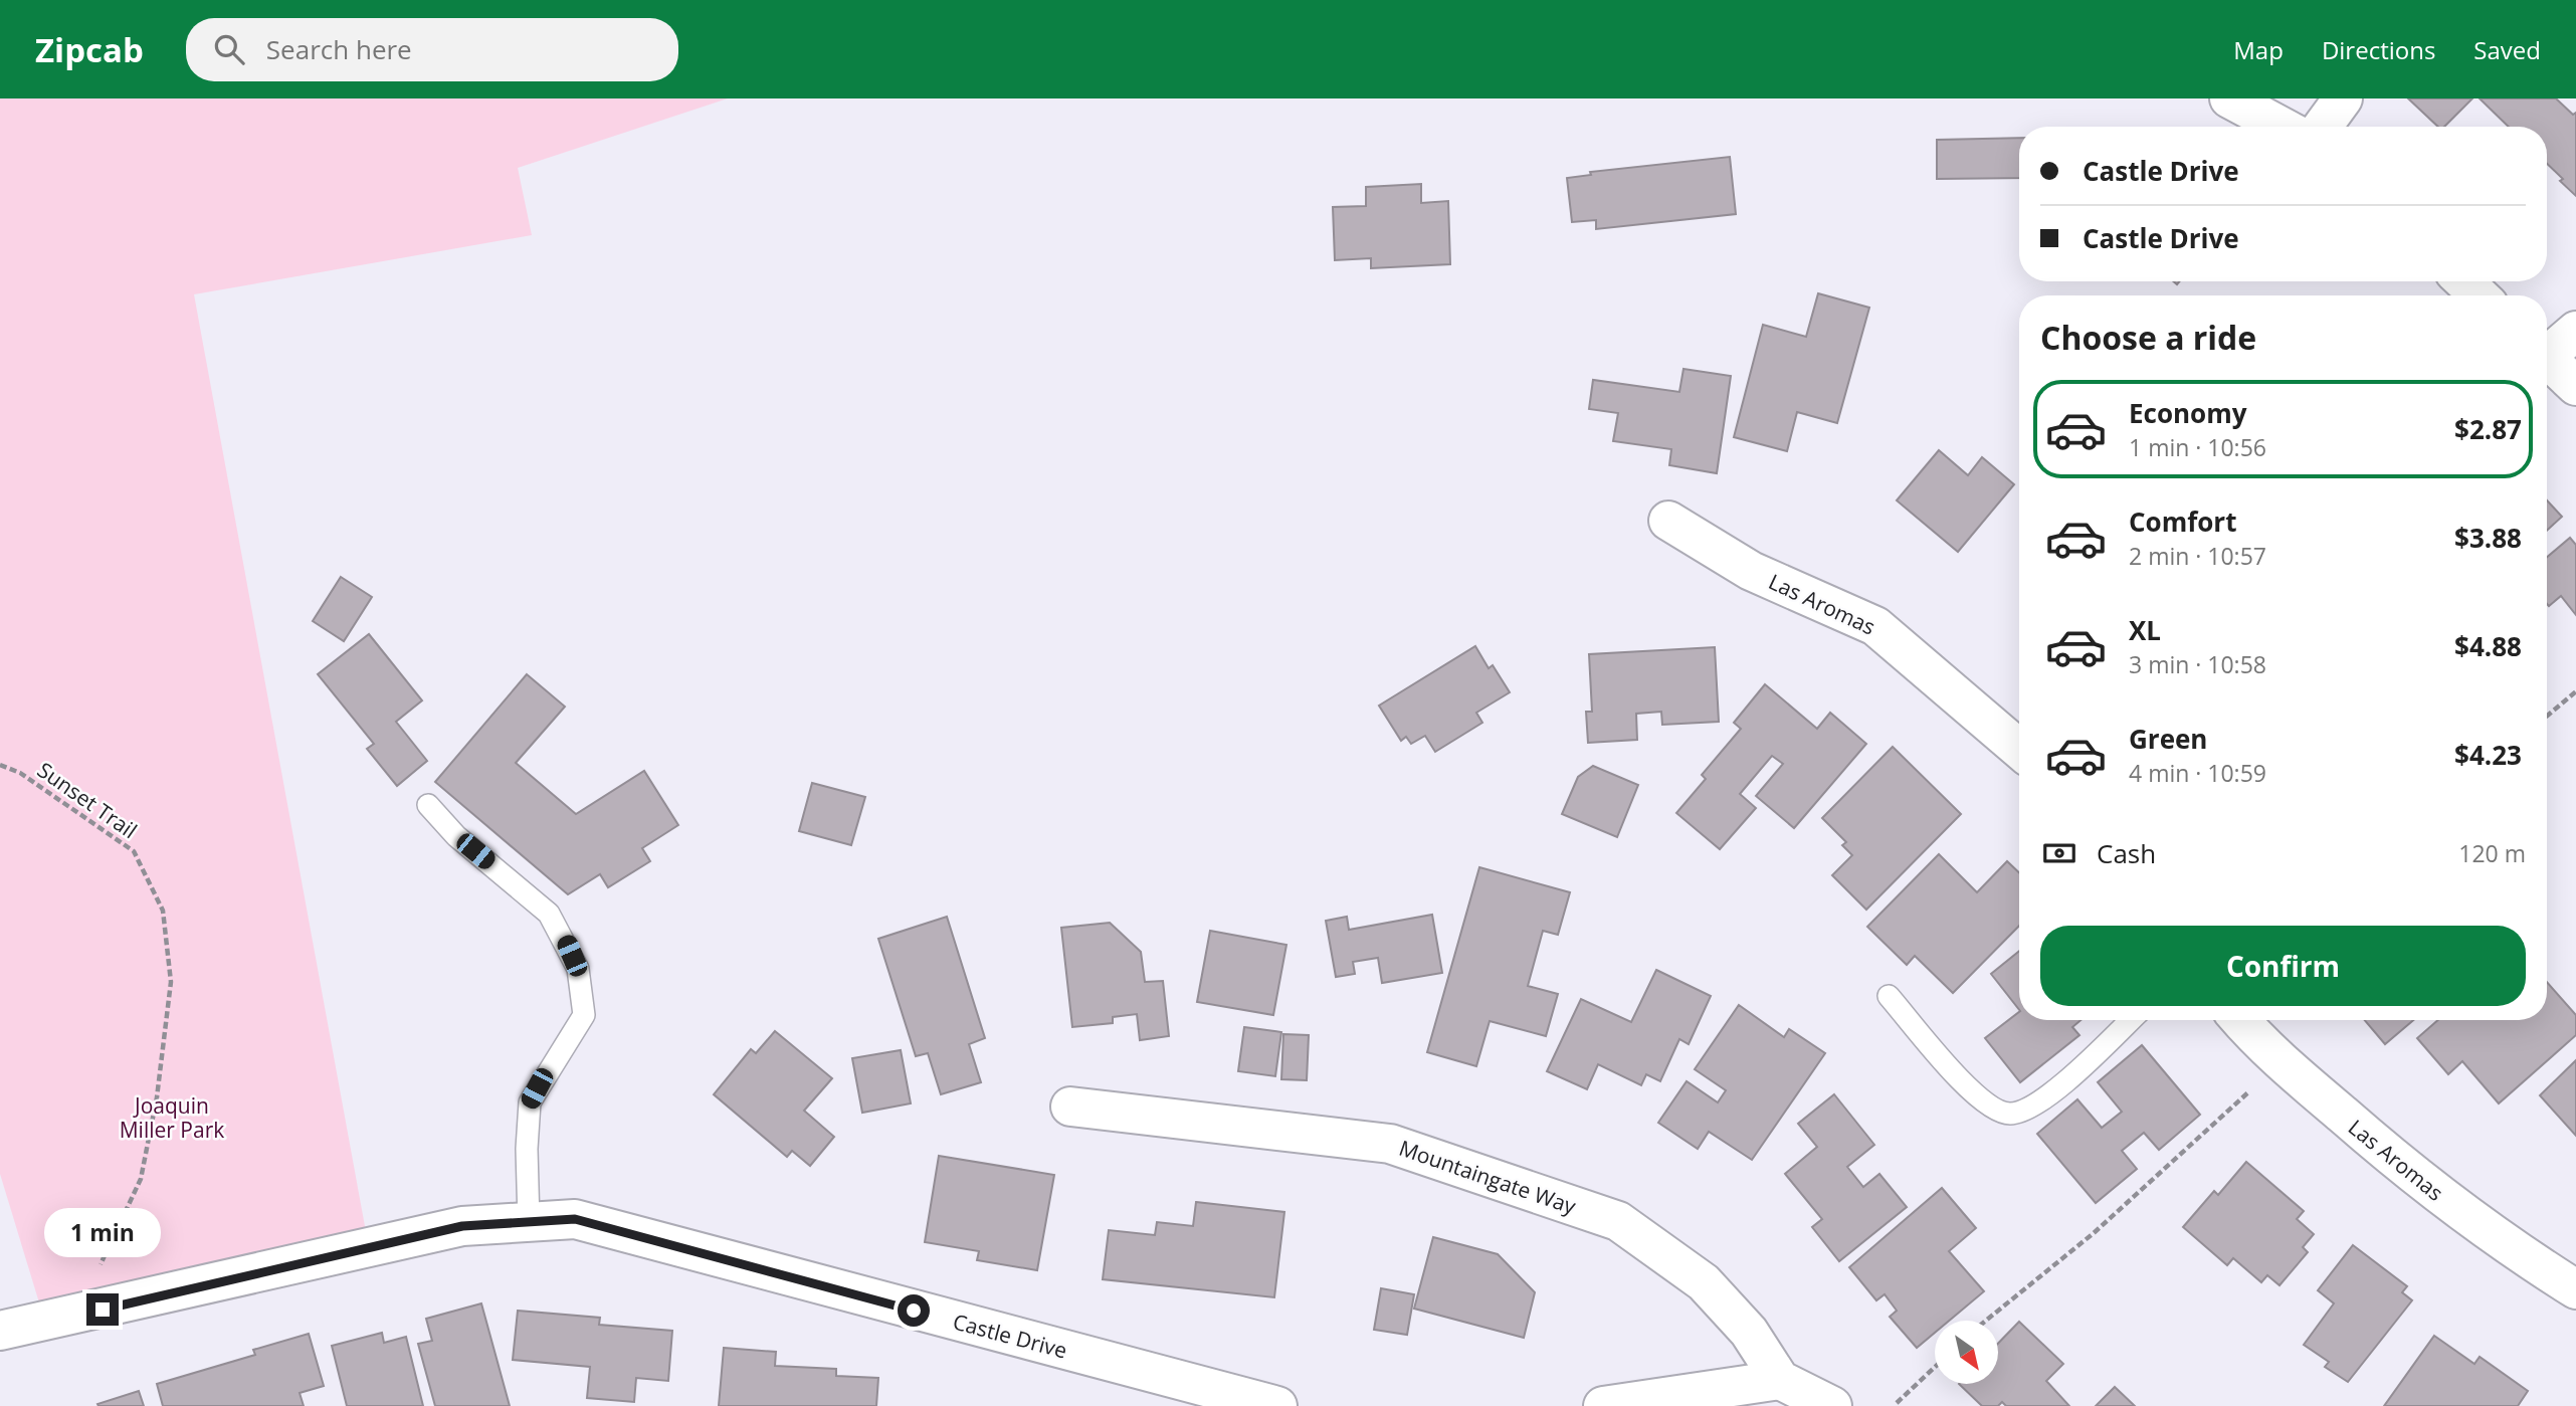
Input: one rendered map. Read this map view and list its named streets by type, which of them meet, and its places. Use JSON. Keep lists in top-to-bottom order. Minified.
{"streets":{"street":["Las Aromas","Mountaingate Way","Castle Drive"],"path":["Sunset Trail"]},"crossings":[["Sunset Trail","Castle Drive"]],"parks":["Joaquin Miller Park"],"north":"bottom right","page":{"header":"Zipcab","search":"Search here","nav":["Map","Directions","Saved"],"banner":["Castle Drive","Castle Drive"],"heading":"Choose a ride","list":[{"name":"Economy","note":"1 min · 10:56","value":"$2.87"},{"name":"Comfort","note":"2 min · 10:57","value":"$3.88"},{"name":"XL","note":"3 min · 10:58","value":"$4.88"},{"name":"Green","note":"4 min · 10:59","value":"$4.23"}],"pay":["Cash","120 m"],"buttons":"Confirm","bubble":"1 min"}}
